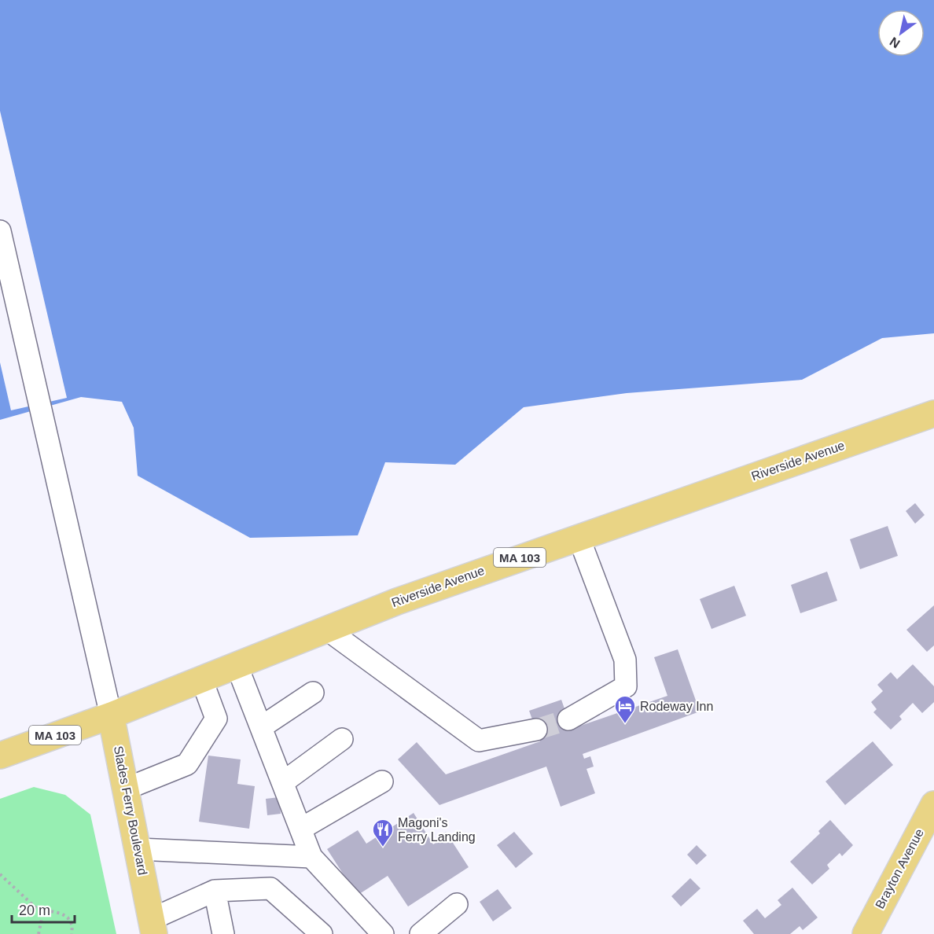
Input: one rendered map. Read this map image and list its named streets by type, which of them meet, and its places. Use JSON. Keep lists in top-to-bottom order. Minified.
{"streets":{"main road":["Riverside Avenue","MA 103","Slades Ferry Boulevard","Brayton Avenue"]},"crossings":[["Riverside Avenue","Slades Ferry Boulevard"]],"places":{"hotel":["Rodeway Inn"],"restaurant":["Magoni's Ferry Landing"]},"scale_bar":"20 m","north":"bottom left"}
